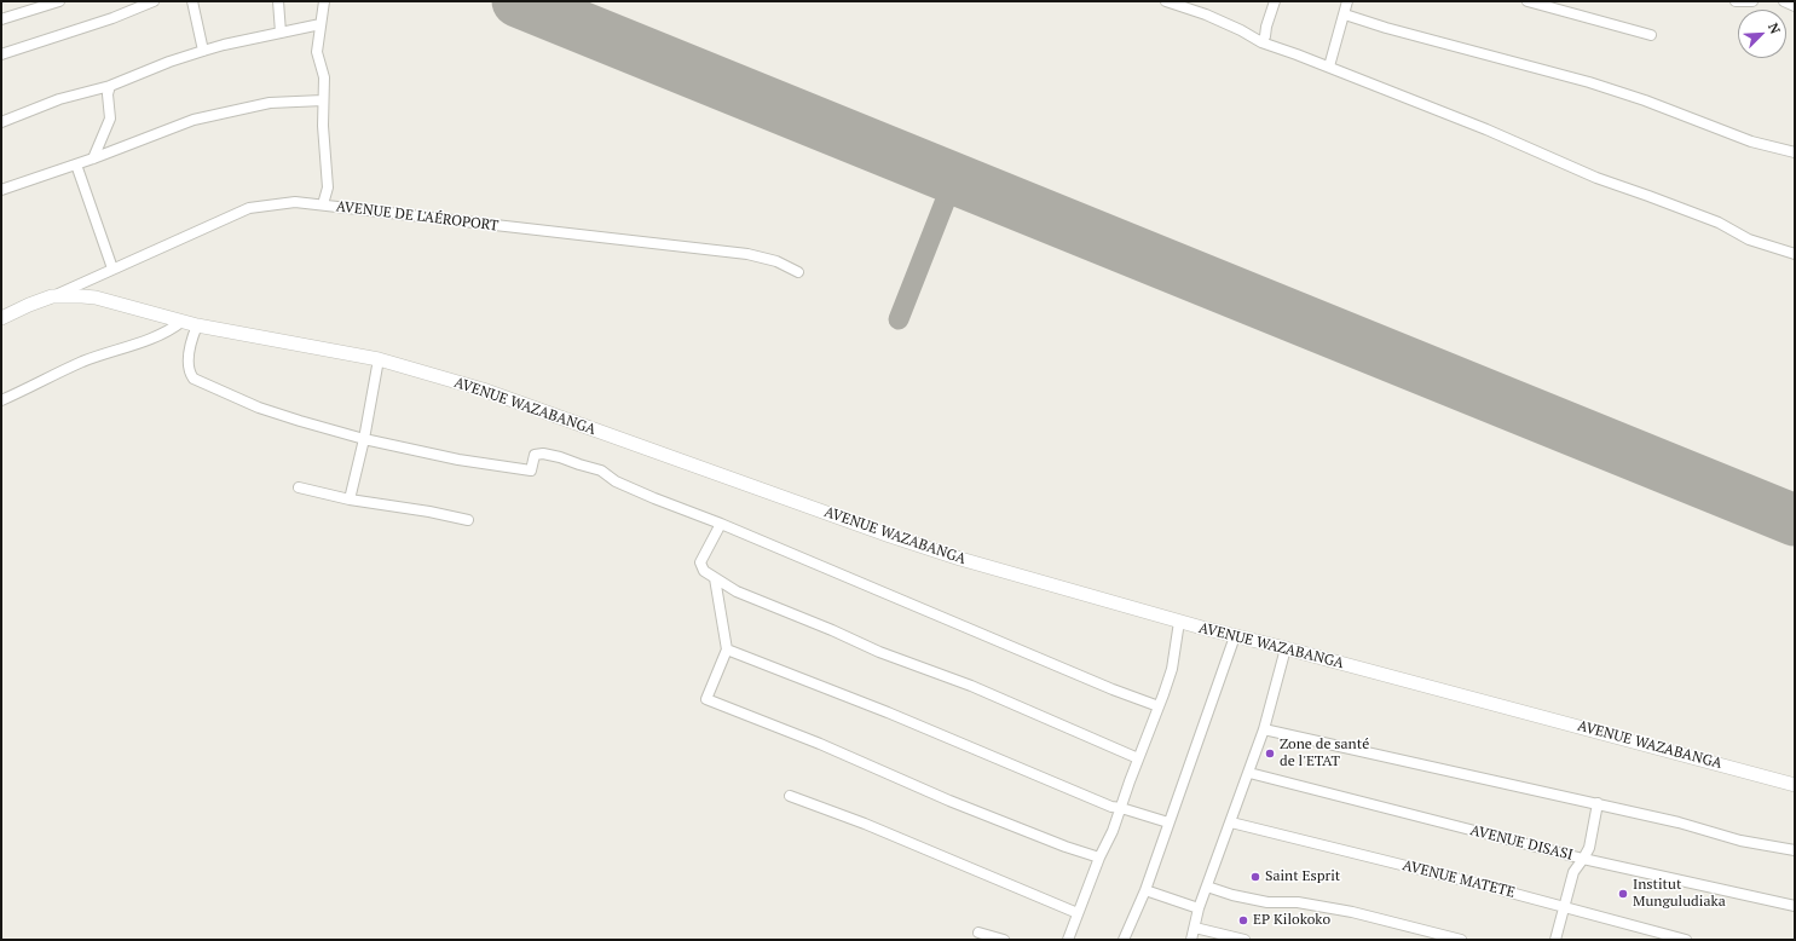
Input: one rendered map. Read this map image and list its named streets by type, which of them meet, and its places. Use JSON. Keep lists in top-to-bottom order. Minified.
{"streets":{"main road":["AVENUE WAZABANGA"],"street":["AVENUE DE L'AÉROPORT","AVENUE DISASI","AVENUE MATETE"]},"crossings":[["AVENUE DE L'AÉROPORT","AVENUE WAZABANGA"]],"places":["Zone de santé de l'ETAT","Saint Esprit","Institut Munguludiaka","EP Kilokoko"],"north":"top right"}
